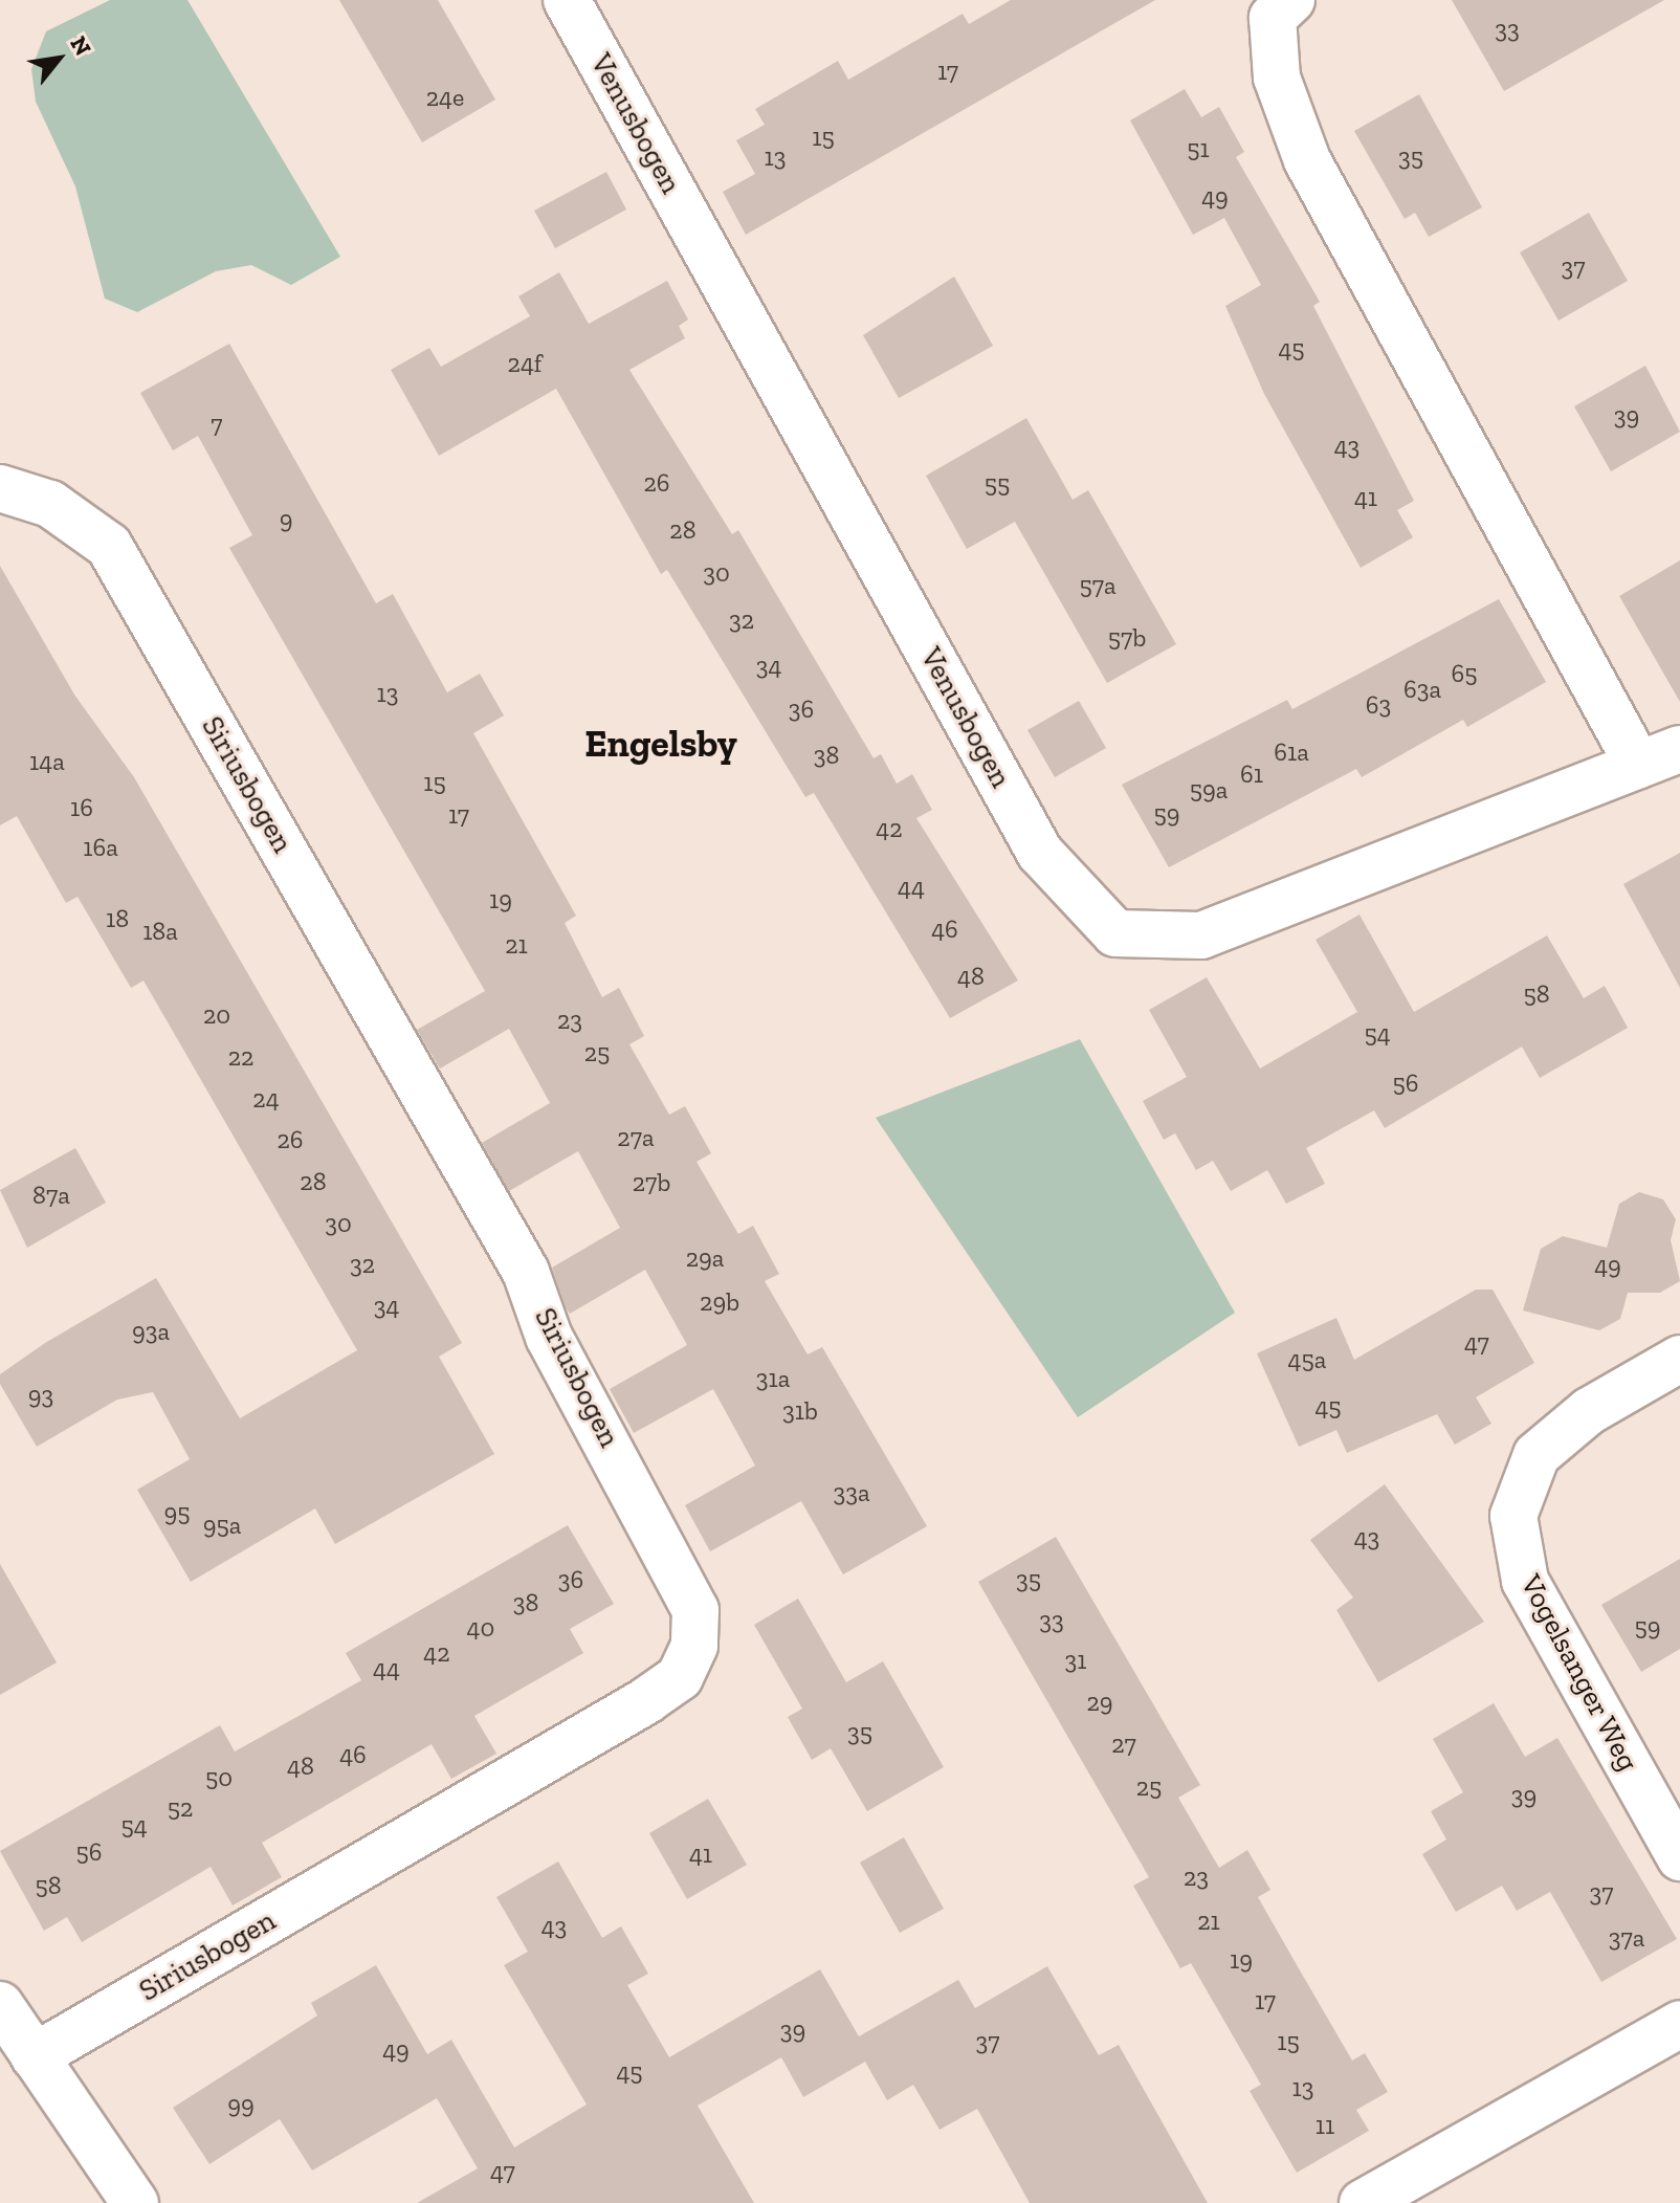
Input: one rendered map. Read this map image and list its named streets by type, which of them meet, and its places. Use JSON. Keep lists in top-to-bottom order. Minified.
{"streets":{"street":["Venusbogen","Siriusbogen","Vogelsanger Weg"]},"districts":["Engelsby"],"house_numbers":["33","17","24e","15","51","13","35","49","37","45","24f","39","7","43","26","55","41","9","28","30","57a","32","57b","34","65","63a","13","63","36","61a","38","14a","61","15","59a","16","59","17","42","16a","44","19","18","46","18a","21","48","58","20","23","54","25","22","56","24","27a","26","28","27b","87a","30","29a","32","49","29b","34","93a","47","45a","31a","93","45","31b","33a","95","95a","43","36","35","38","33","59","40","42","31","44","29","35","27","46","48","50","25","39","52","54","56","41","23","58","37","21","43","37a","19","17","39","37","15","49","45","13","99","11","47"],"north":"top right"}
